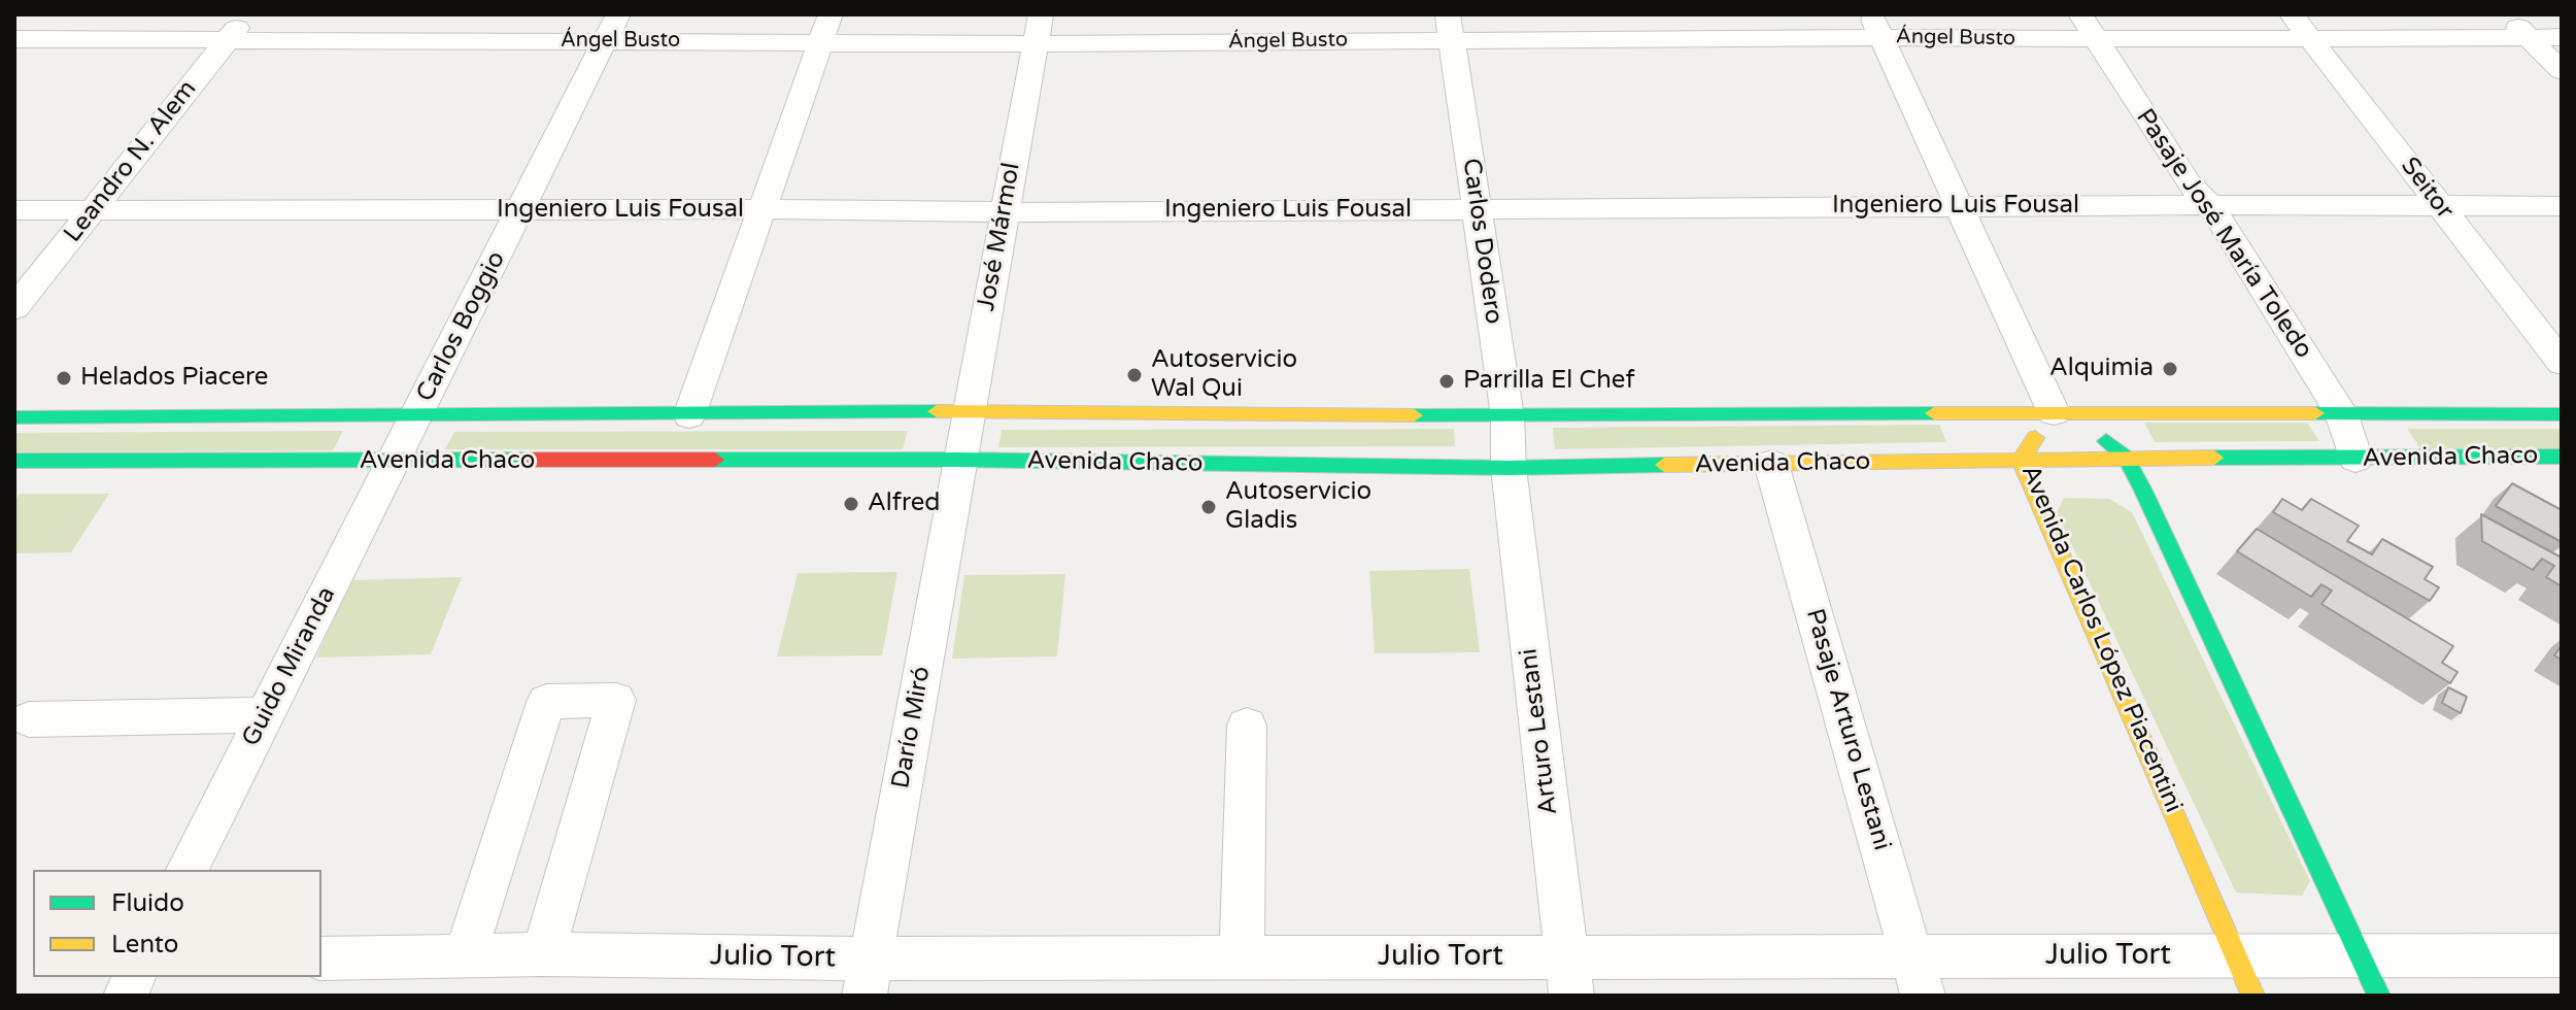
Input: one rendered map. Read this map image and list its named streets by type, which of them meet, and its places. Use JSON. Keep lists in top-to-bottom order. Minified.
{"streets":{"main road":["Avenida Chaco","Avenida Carlos López Piacentini"],"street":["Ángel Busto","Leandro N. Alem","Seitor","Ingeniero Luis Fousal","Pasaje José María Toledo","José Mármol","Carlos Dodero","Carlos Boggio","Guido Miranda","Darío Miró","Pasaje Arturo Lestani","Arturo Lestani","Julio Tort"]},"crossings":[["Ángel Busto","Leandro N. Alem"],["Ángel Busto","Seitor"],["Ángel Busto","Pasaje José María Toledo"],["Ángel Busto","José Mármol"],["Ángel Busto","Carlos Dodero"],["Ángel Busto","Carlos Boggio"],["Leandro N. Alem","Ingeniero Luis Fousal"],["Seitor","Ingeniero Luis Fousal"],["Ingeniero Luis Fousal","Pasaje José María Toledo"],["Ingeniero Luis Fousal","José Mármol"],["Ingeniero Luis Fousal","Carlos Dodero"],["Ingeniero Luis Fousal","Carlos Boggio"],["Pasaje José María Toledo","Avenida Chaco"],["José Mármol","Avenida Chaco"],["José Mármol","Darío Miró"],["Carlos Dodero","Avenida Chaco"],["Carlos Dodero","Arturo Lestani"],["Carlos Boggio","Avenida Chaco"],["Carlos Boggio","Guido Miranda"],["Avenida Chaco","Avenida Carlos López Piacentini"],["Avenida Chaco","Guido Miranda"],["Avenida Chaco","Darío Miró"],["Avenida Chaco","Pasaje Arturo Lestani"],["Avenida Chaco","Arturo Lestani"],["Avenida Carlos López Piacentini","Julio Tort"],["Darío Miró","Julio Tort"],["Pasaje Arturo Lestani","Julio Tort"],["Arturo Lestani","Julio Tort"]],"places":["Alquimia","Autoservicio Wal Qui","Helados Piacere","Parrilla El Chef","Alfred","Autoservicio Gladis"],"legend":["Fluido","Lento"]}
